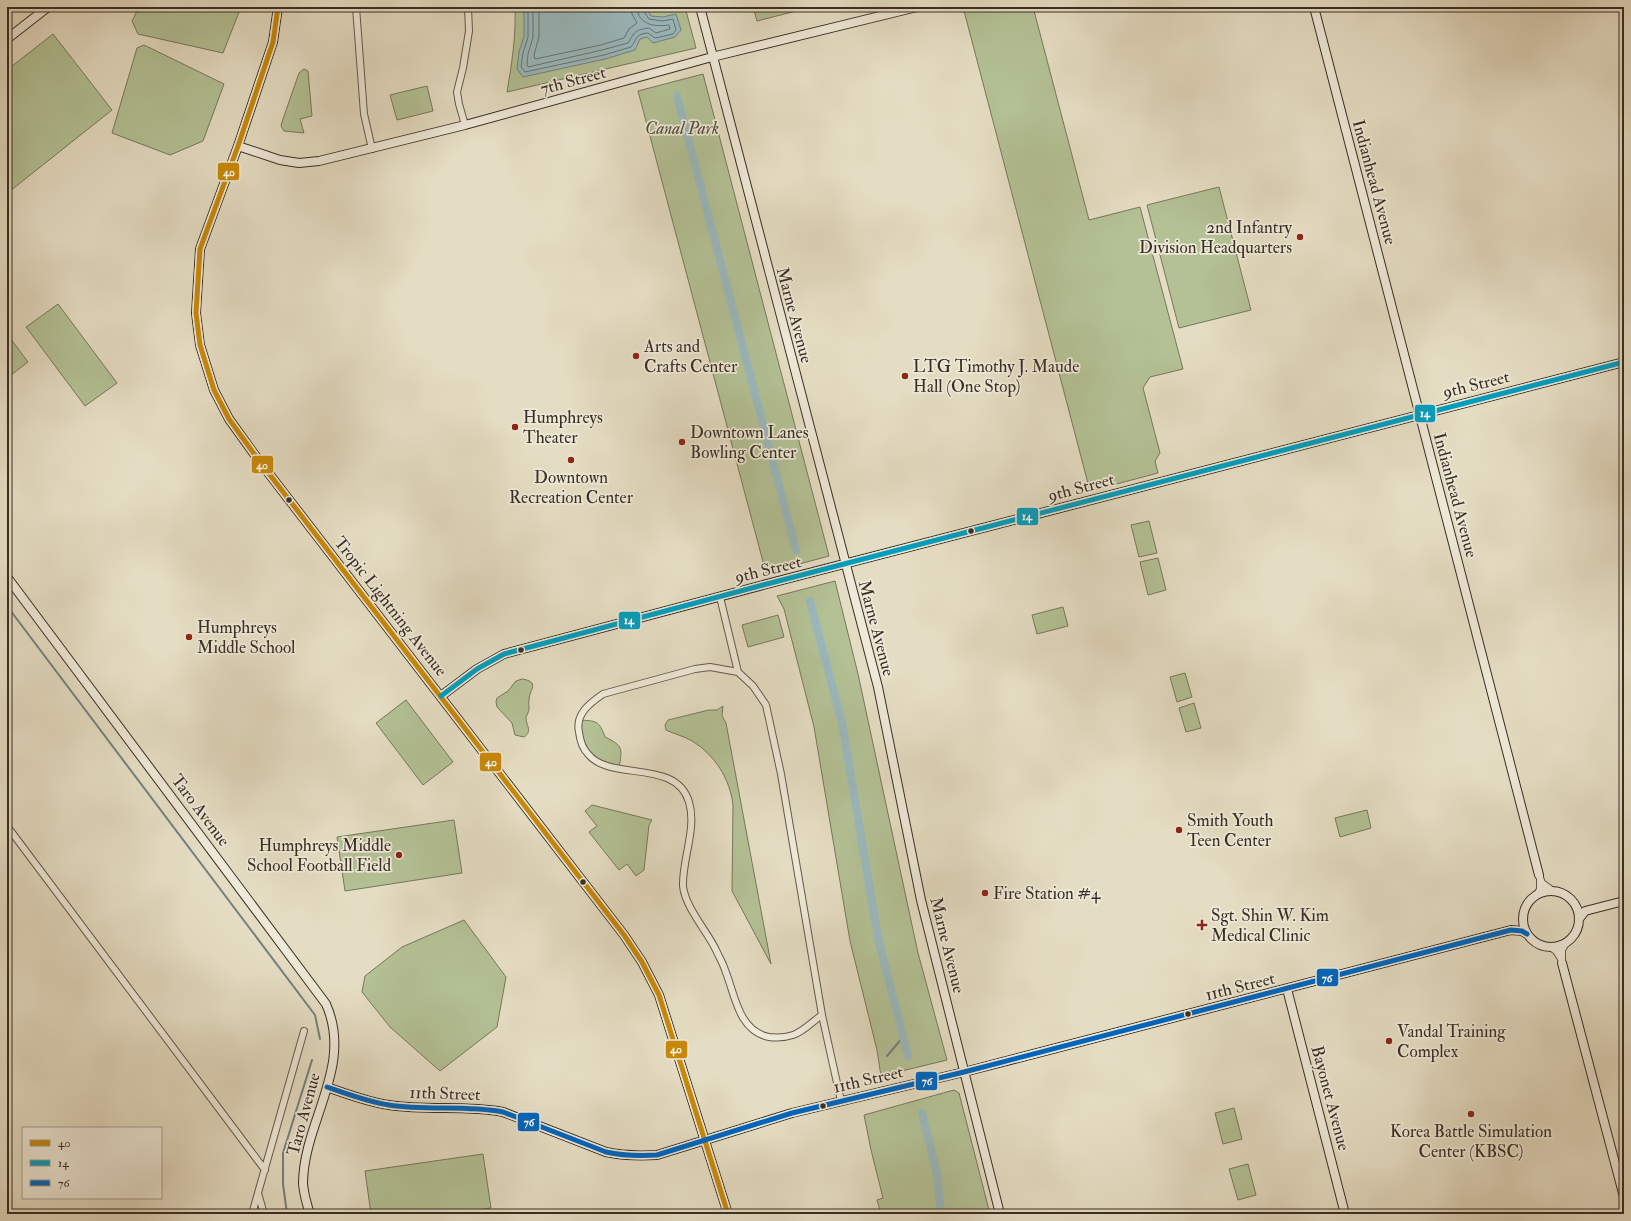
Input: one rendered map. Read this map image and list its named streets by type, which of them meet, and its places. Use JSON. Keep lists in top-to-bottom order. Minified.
{"streets":{"street":["7th Street","Indianhead Avenue","Marne Avenue","9th Street","Tropic Lightning Avenue","Taro Avenue","11th Street","Bayonet Avenue"]},"crossings":[["7th Street","Marne Avenue"],["7th Street","Tropic Lightning Avenue"],["Indianhead Avenue","9th Street"],["Marne Avenue","9th Street"],["Marne Avenue","11th Street"],["9th Street","Tropic Lightning Avenue"],["Tropic Lightning Avenue","11th Street"],["Taro Avenue","11th Street"],["11th Street","Bayonet Avenue"]],"parks":["Canal Park"],"places":{"other":["2nd Infantry Division Headquarters","Arts and Crafts Center","LTG Timothy J. Maude Hall (One Stop)","Humphreys Theater","Downtown Lanes Bowling Center","Downtown Recreation Center","Humphreys Middle School","Smith Youth Teen Center","Humphreys Middle School Football Field","Fire Station #4","Vandal Training Complex","Korea Battle Simulation Center (KBSC)"],"health":["Sgt. Shin W. Kim Medical Clinic"]},"lines":["transit line 40","transit line 14","transit line 76"],"legend":["40","14","76"]}
